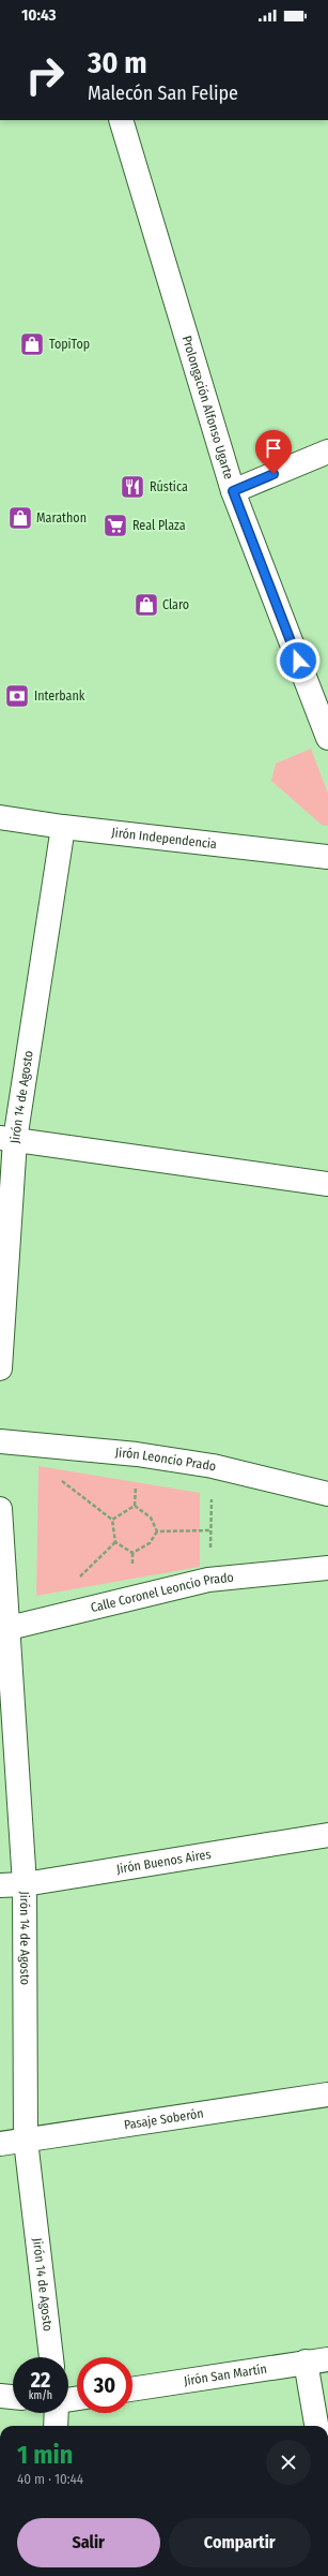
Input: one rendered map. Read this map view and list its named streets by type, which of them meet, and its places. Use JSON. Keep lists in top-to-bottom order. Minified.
{"streets":{"street":["Prolongación Alfonso Ugarte","Jirón Independencia","Jirón 14 de Agosto","Jirón Leoncio Prado","Calle Coronel Leoncio Prado","Jirón Buenos Aires","Pasaje Soberón","Jirón San Martín"]},"crossings":[["Jirón Independencia","Jirón 14 de Agosto"],["Jirón 14 de Agosto","Calle Coronel Leoncio Prado"],["Jirón 14 de Agosto","Jirón Buenos Aires"],["Jirón 14 de Agosto","Pasaje Soberón"]],"places":{"shop":["TopiTop","Marathon","Claro"],"restaurant":["Rústica"],"supermarket":["Real Plaza"],"bank":["Interbank"]},"page":{"status":"10:43","turn":["30 m","Malecón San Felipe"],"speed":"22 km/h","limit":"30","heading":["1 min","40 m · 10:44"],"buttons":["Salir","Compartir"]}}
